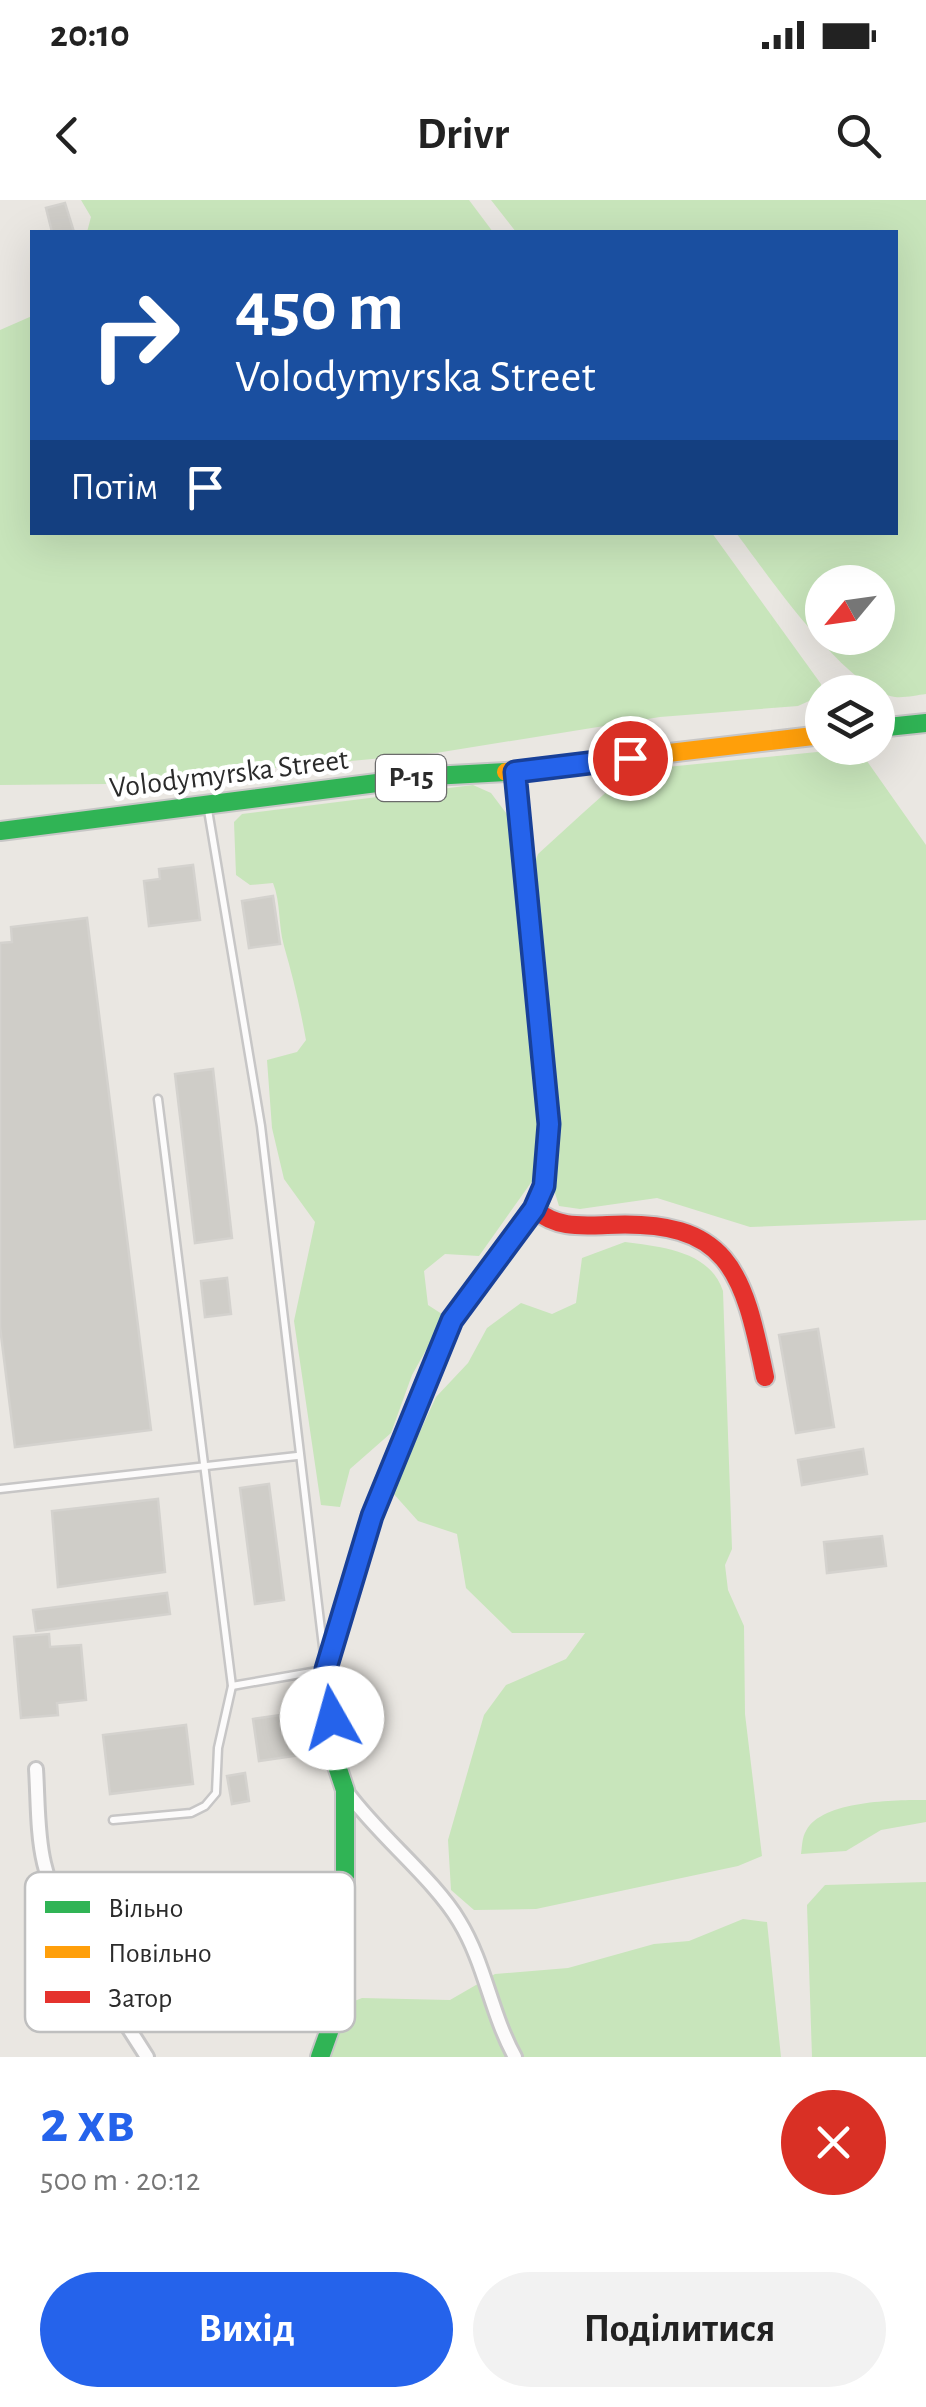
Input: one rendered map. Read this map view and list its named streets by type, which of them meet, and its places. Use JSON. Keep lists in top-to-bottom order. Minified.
{"streets":{"street":["Volodymyrska Street","Р-15"]},"legend":["Вільно","Повільно","Затор"],"north":"bottom left","page":{"status":"20:10","header":"Drivr","turn":["450 m","Volodymyrska Street"],"then":"Потім","heading":["2 хв","500 m · 20:12"],"buttons":["Вихід","Поділитися"]}}
